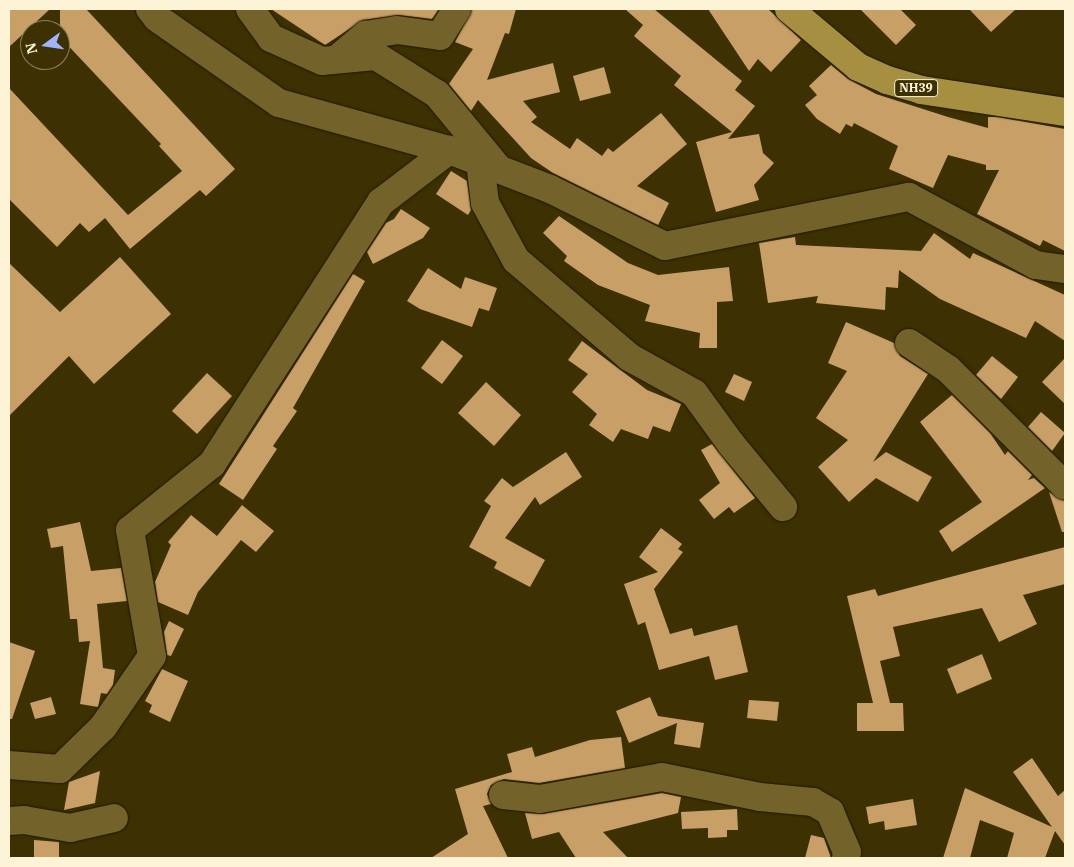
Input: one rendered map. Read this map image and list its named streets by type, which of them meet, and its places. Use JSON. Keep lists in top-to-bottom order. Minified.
{"streets":{"highway":["NH39"]},"north":"left"}
